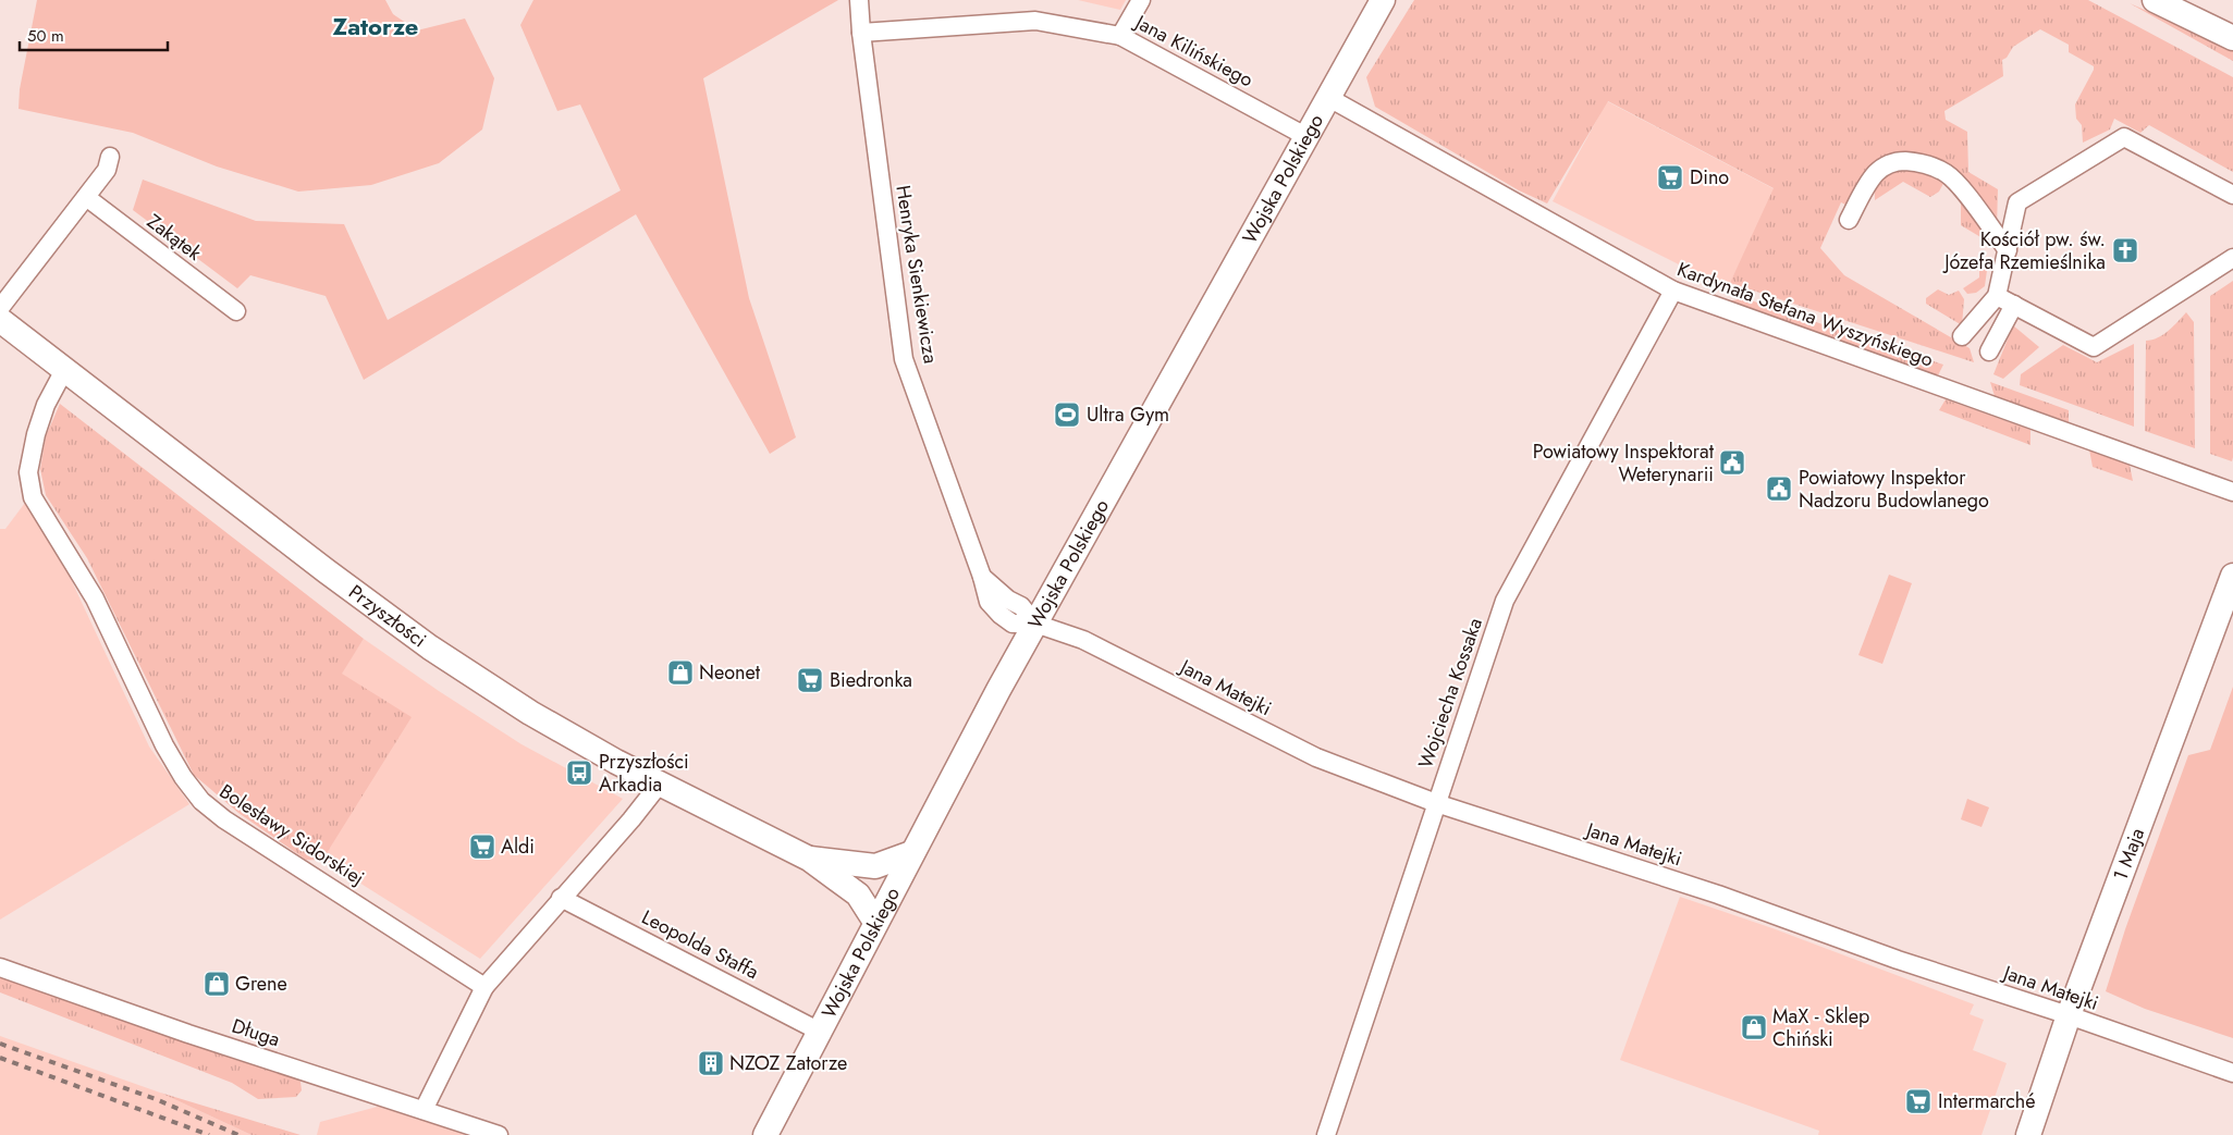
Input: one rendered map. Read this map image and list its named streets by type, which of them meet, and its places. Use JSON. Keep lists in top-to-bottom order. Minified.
{"streets":{"street":["Jana Kilińskiego","Wojska Polskiego","Zakątek","Henryka Sienkiewicza","Kardynała Stefana Wyszyńskiego","Przyszłości","Jana Matejki","Wojciecha Kossaka","Bolesławy Sidorskiej","1 Maja","Leopolda Staffa","Długa"]},"crossings":[["Jana Kilińskiego","Wojska Polskiego"],["Jana Kilińskiego","Henryka Sienkiewicza"],["Wojska Polskiego","Henryka Sienkiewicza"],["Wojska Polskiego","Kardynała Stefana Wyszyńskiego"],["Wojska Polskiego","Przyszłości"],["Wojska Polskiego","Jana Matejki"],["Wojska Polskiego","Leopolda Staffa"],["Henryka Sienkiewicza","Jana Matejki"],["Kardynała Stefana Wyszyńskiego","Wojciecha Kossaka"],["Przyszłości","Bolesławy Sidorskiej"],["Jana Matejki","Wojciecha Kossaka"],["Jana Matejki","1 Maja"]],"districts":["Zatorze"],"places":{"supermarket":["Dino","Biedronka","Aldi","Intermarché"],"church":["Kościół pw. św. Józefa Rzemieślnika"],"sports":["Ultra Gym"],"public building":["Powiatowy Inspektorat Weterynarii","Powiatowy Inspektor Nadzoru Budowlanego"],"shop":["Neonet","Grene","MaX - Sklep Chiński"],"bus stop":["Przyszłości Arkadia"],"building":["NZOZ Zatorze"]},"scale_bar":"50 m"}
